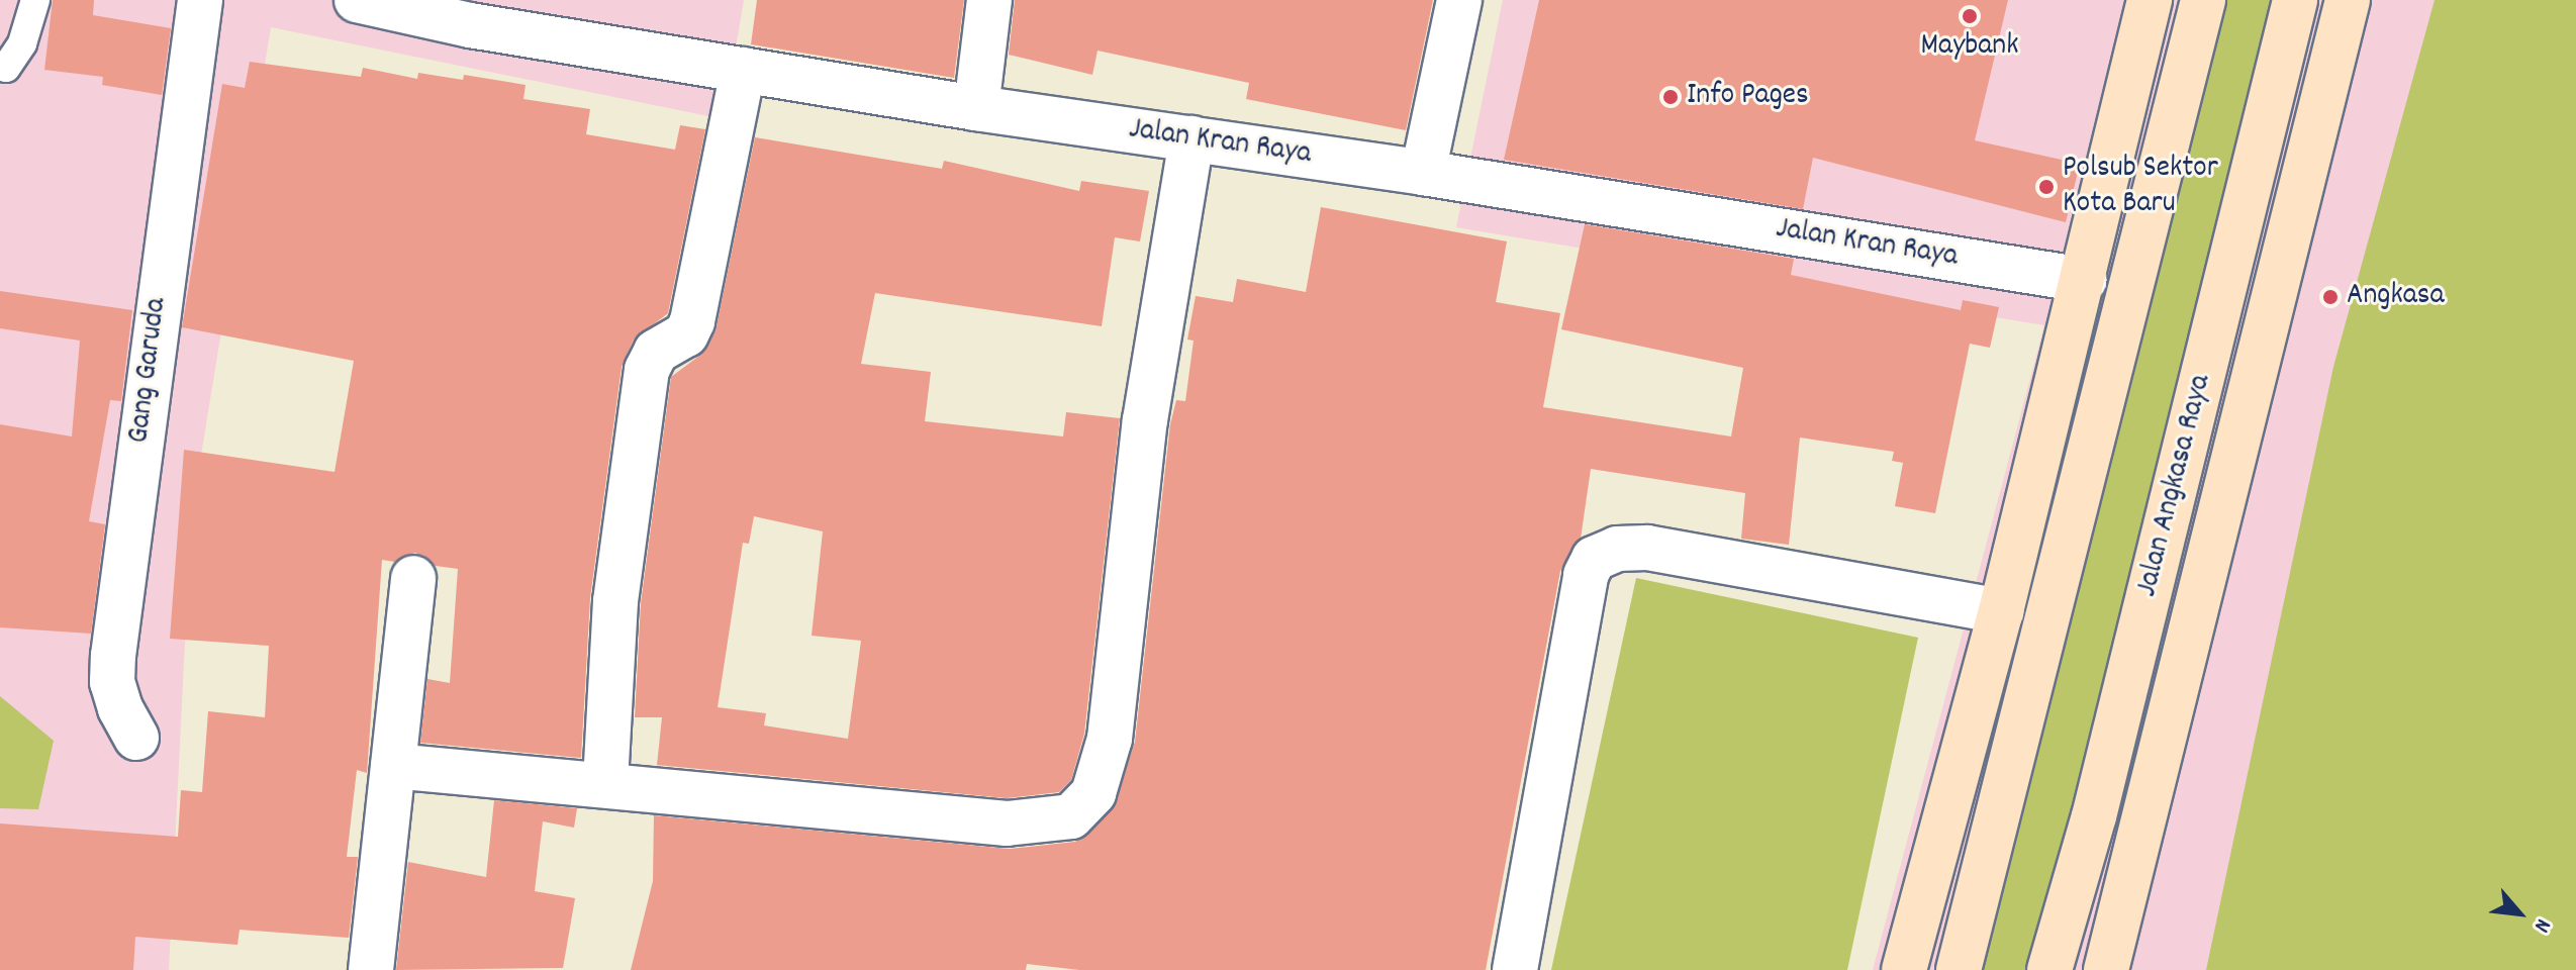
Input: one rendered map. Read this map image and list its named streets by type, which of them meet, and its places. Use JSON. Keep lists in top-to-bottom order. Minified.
{"streets":{"main road":["Jalan Angkasa Raya"],"street":["Jalan Kran Raya","Gang Garuda"]},"places":["Maybank","Info Pages","Polsub Sektor Kota Baru","Angkasa"],"north":"bottom right"}
